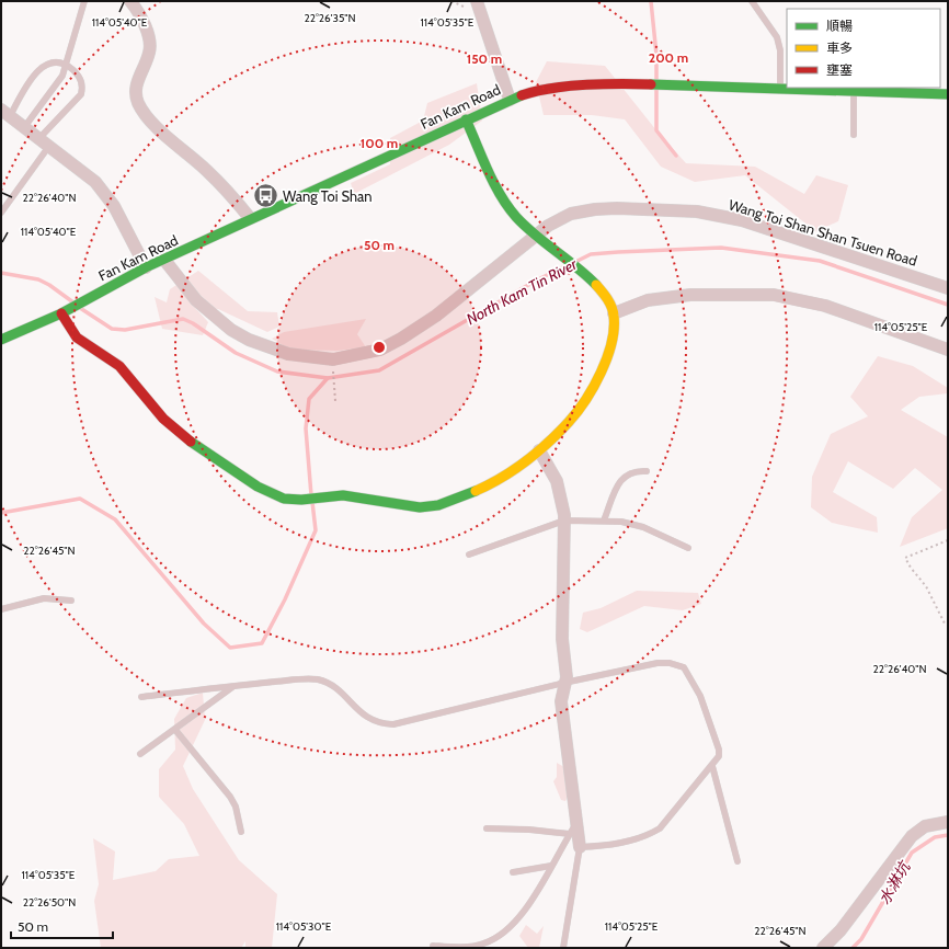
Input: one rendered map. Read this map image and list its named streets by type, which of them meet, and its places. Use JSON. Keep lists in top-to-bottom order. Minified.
{"streets":{"main road":["Fan Kam Road"],"street":["Wang Toi Shan Shan Tsuen Road"]},"crossings":[["Fan Kam Road","Wang Toi Shan Shan Tsuen Road"]],"water":["North Kam Tin River","水淋坑"],"places":{"bus stop":["Wang Toi Shan"]},"legend":["順暢","車多","壅塞"],"scale_bar":"50 m","coordinates":["22°26'35\"N","114°05'40\"E","114°05'35\"E","22°26'40\"N","114°05'25\"E","22°26'45\"N","22°26'50\"N","114°05'30\"E"],"rings":["200 m","150 m","100 m","50 m"]}
